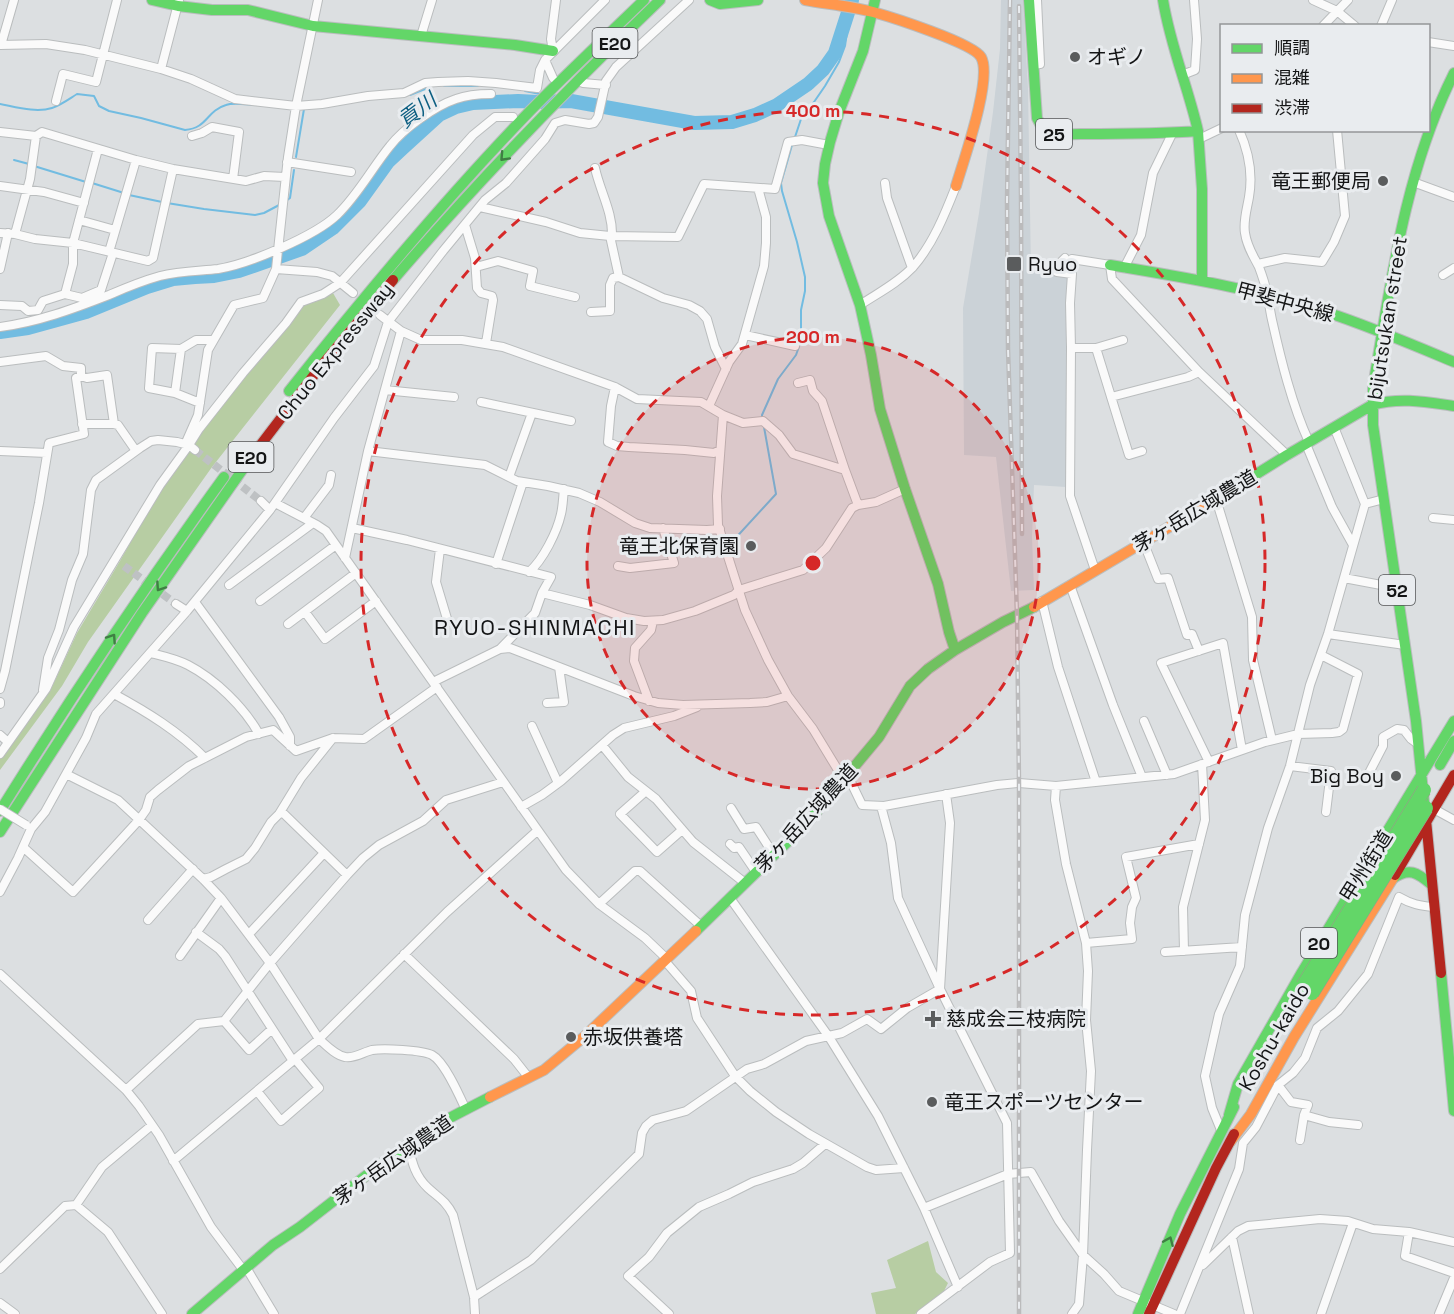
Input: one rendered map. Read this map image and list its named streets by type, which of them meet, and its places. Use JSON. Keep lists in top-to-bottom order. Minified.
{"streets":{"main road":["E20","25","甲斐中央線","bijutsukan street","Chuo Expressway","茅ヶ岳広域農道","52","甲州街道","20","Koshu-kaido"]},"crossings":[["甲斐中央線","bijutsukan street"],["bijutsukan street","茅ヶ岳広域農道"],["bijutsukan street","甲州街道"],["bijutsukan street","20"],["甲州街道","Koshu-kaido"],["20","Koshu-kaido"]],"districts":["RYUO-SHINMACHI"],"water":["貢川"],"places":{"other":["オギノ","竜王郵便局","竜王北保育園","Big Boy","赤坂供養塔","竜王スポーツセンター"],"transit":["Ryuo"],"health":["慈成会三枝病院"]},"legend":["順調","混雑","渋滞"],"rings":["400 m","200 m"]}
